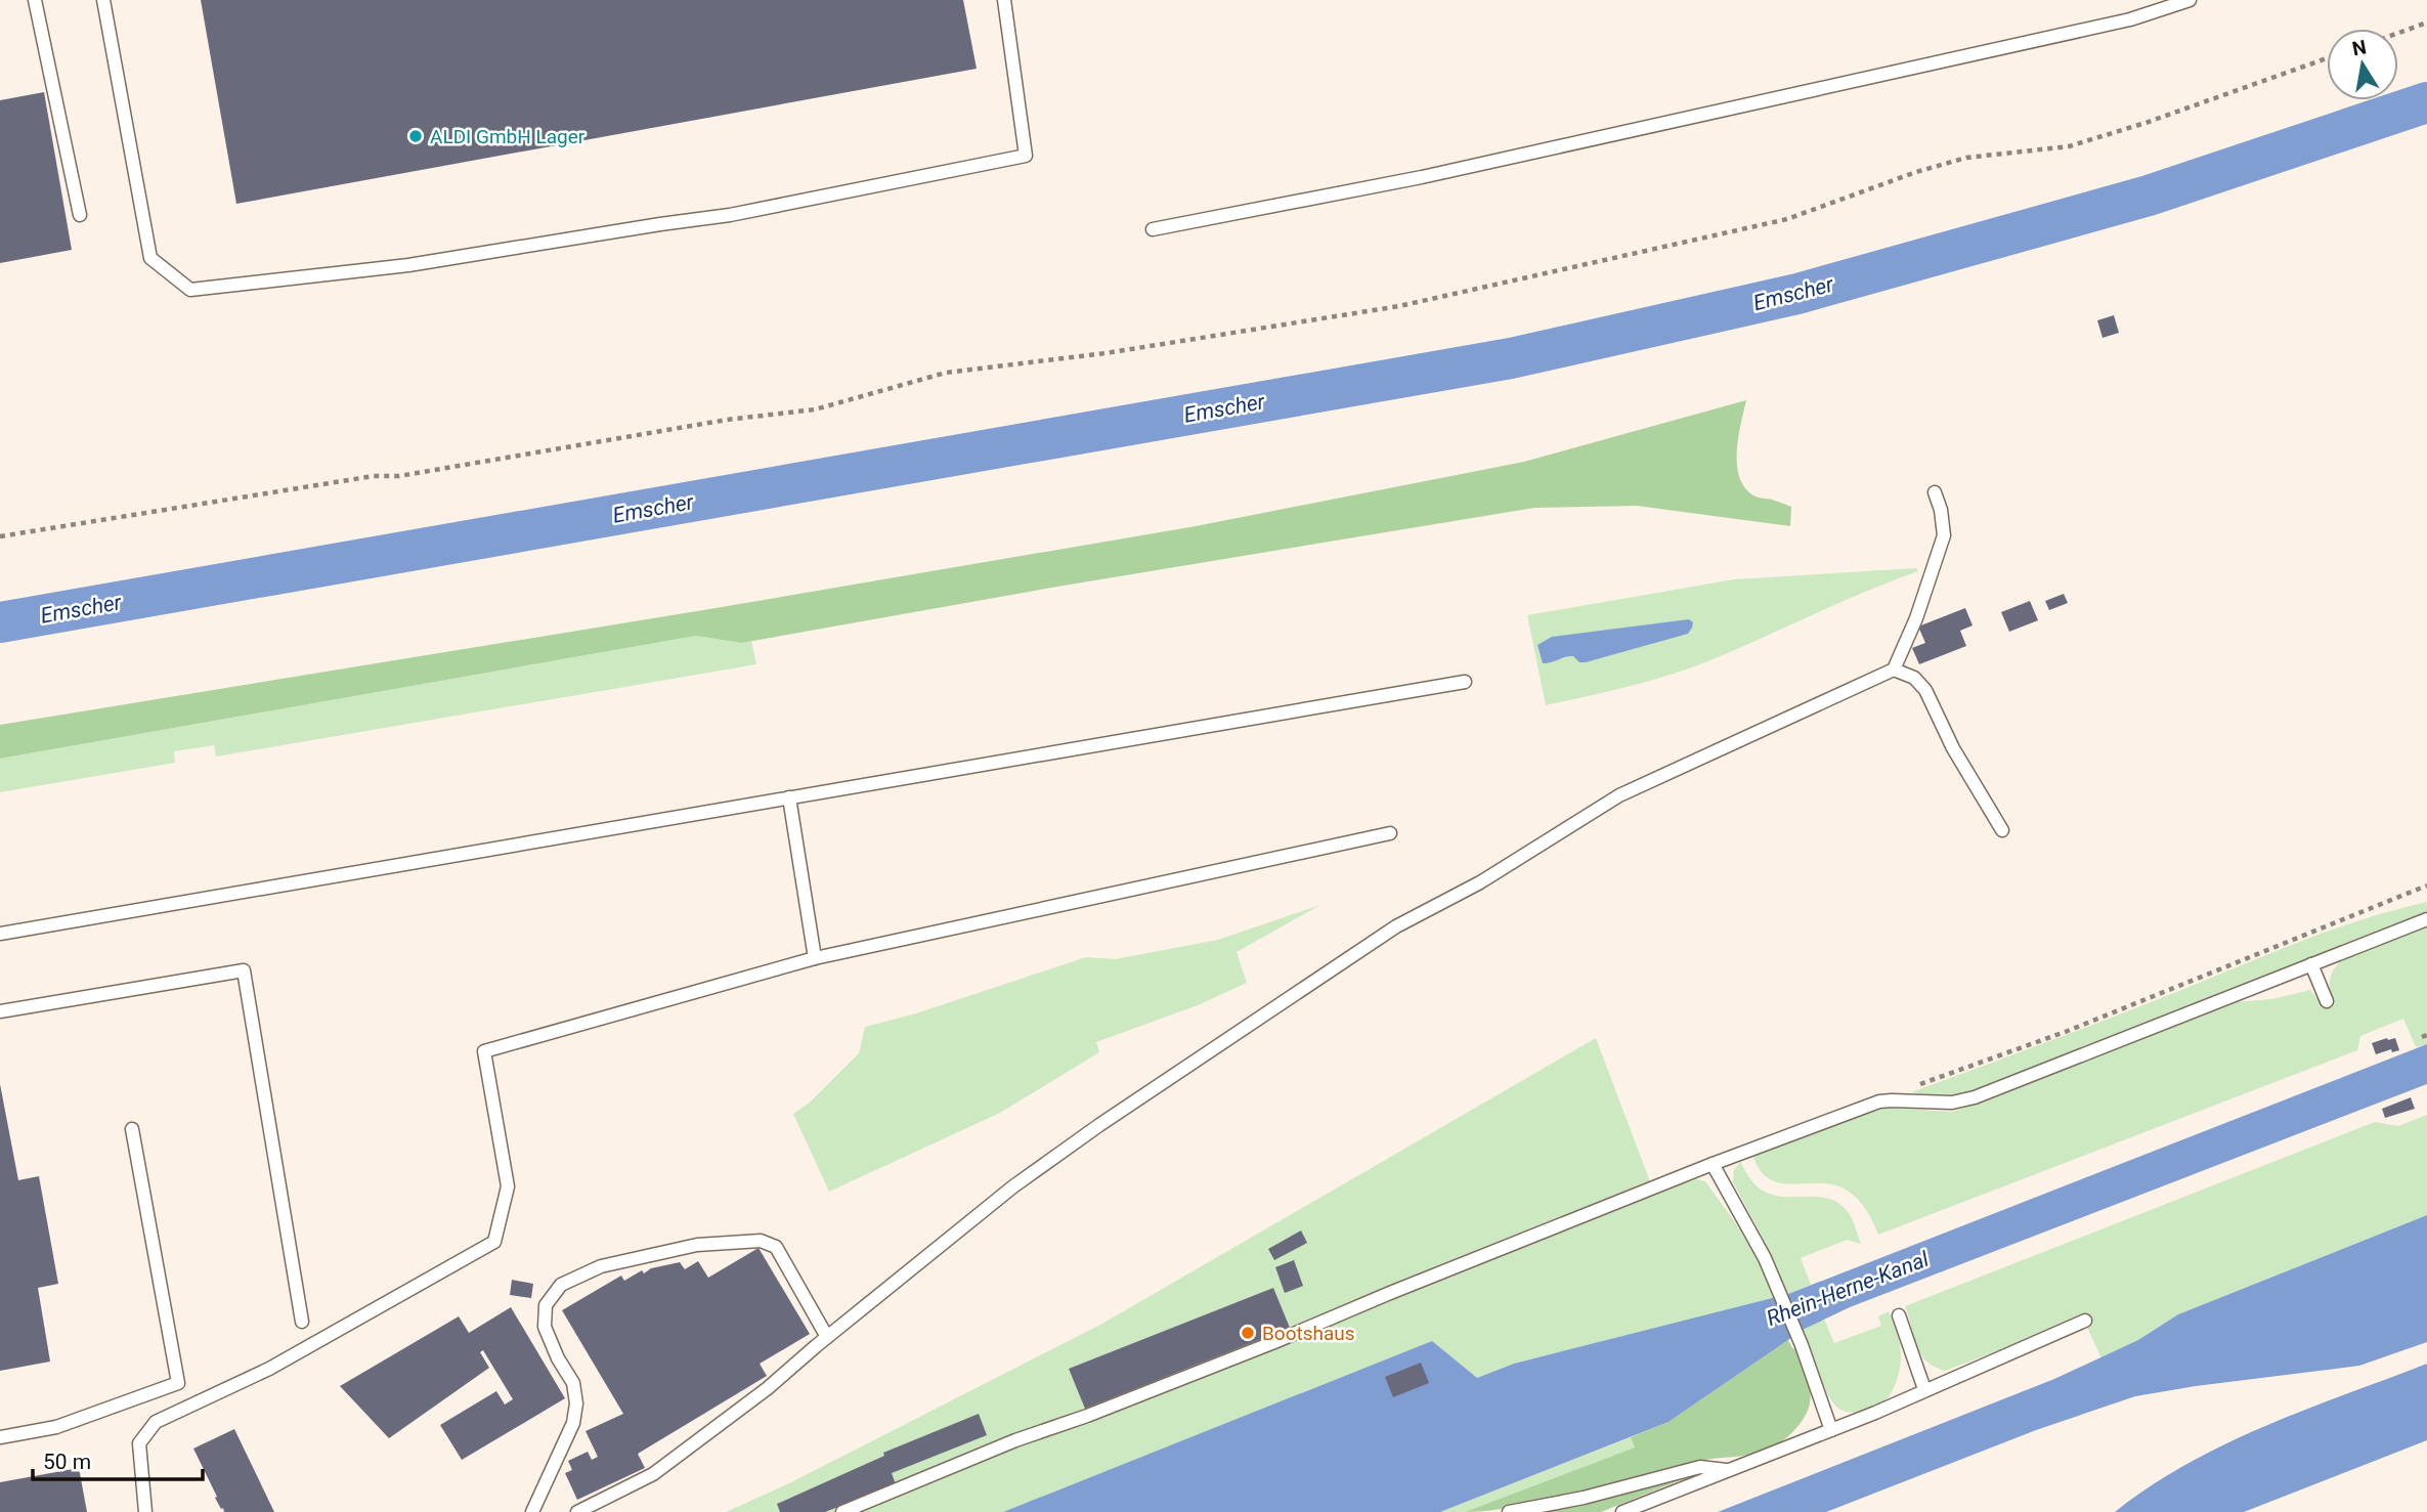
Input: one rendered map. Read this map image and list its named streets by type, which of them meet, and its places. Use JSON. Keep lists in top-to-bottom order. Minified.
{"water":["Emscher","Rhein-Herne-Kanal"],"places":["ALDI GmbH Lager","Bootshaus"],"scale_bar":"50 m","north":"top"}
